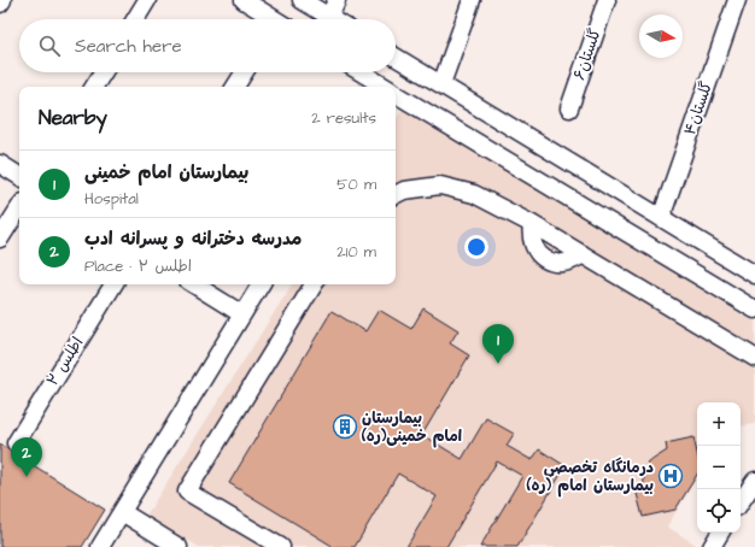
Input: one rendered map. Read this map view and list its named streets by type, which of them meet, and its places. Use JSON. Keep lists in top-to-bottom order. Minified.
{"streets":{"street":["گلستان۶","گلستان۴","اطلس ۲"]},"places":{"building":["بیمارستان امام خمینی(ره)"],"hospital":["درمانگاه تخصصی بیمارستان امام (ره)"]},"north":"right","page":{"search":"Search here","heading":["Nearby","2 results"],"list":[{"mark":"1","name":"بیمارستان امام خمینی","note":"Hospital","value":"50 m"},{"mark":"2","name":"مدرسه دخترانه و پسرانه ادب","note":"Place · اطلس ۲","value":"210 m"}],"pins":["1","2"],"map_buttons":["+","−"]}}
